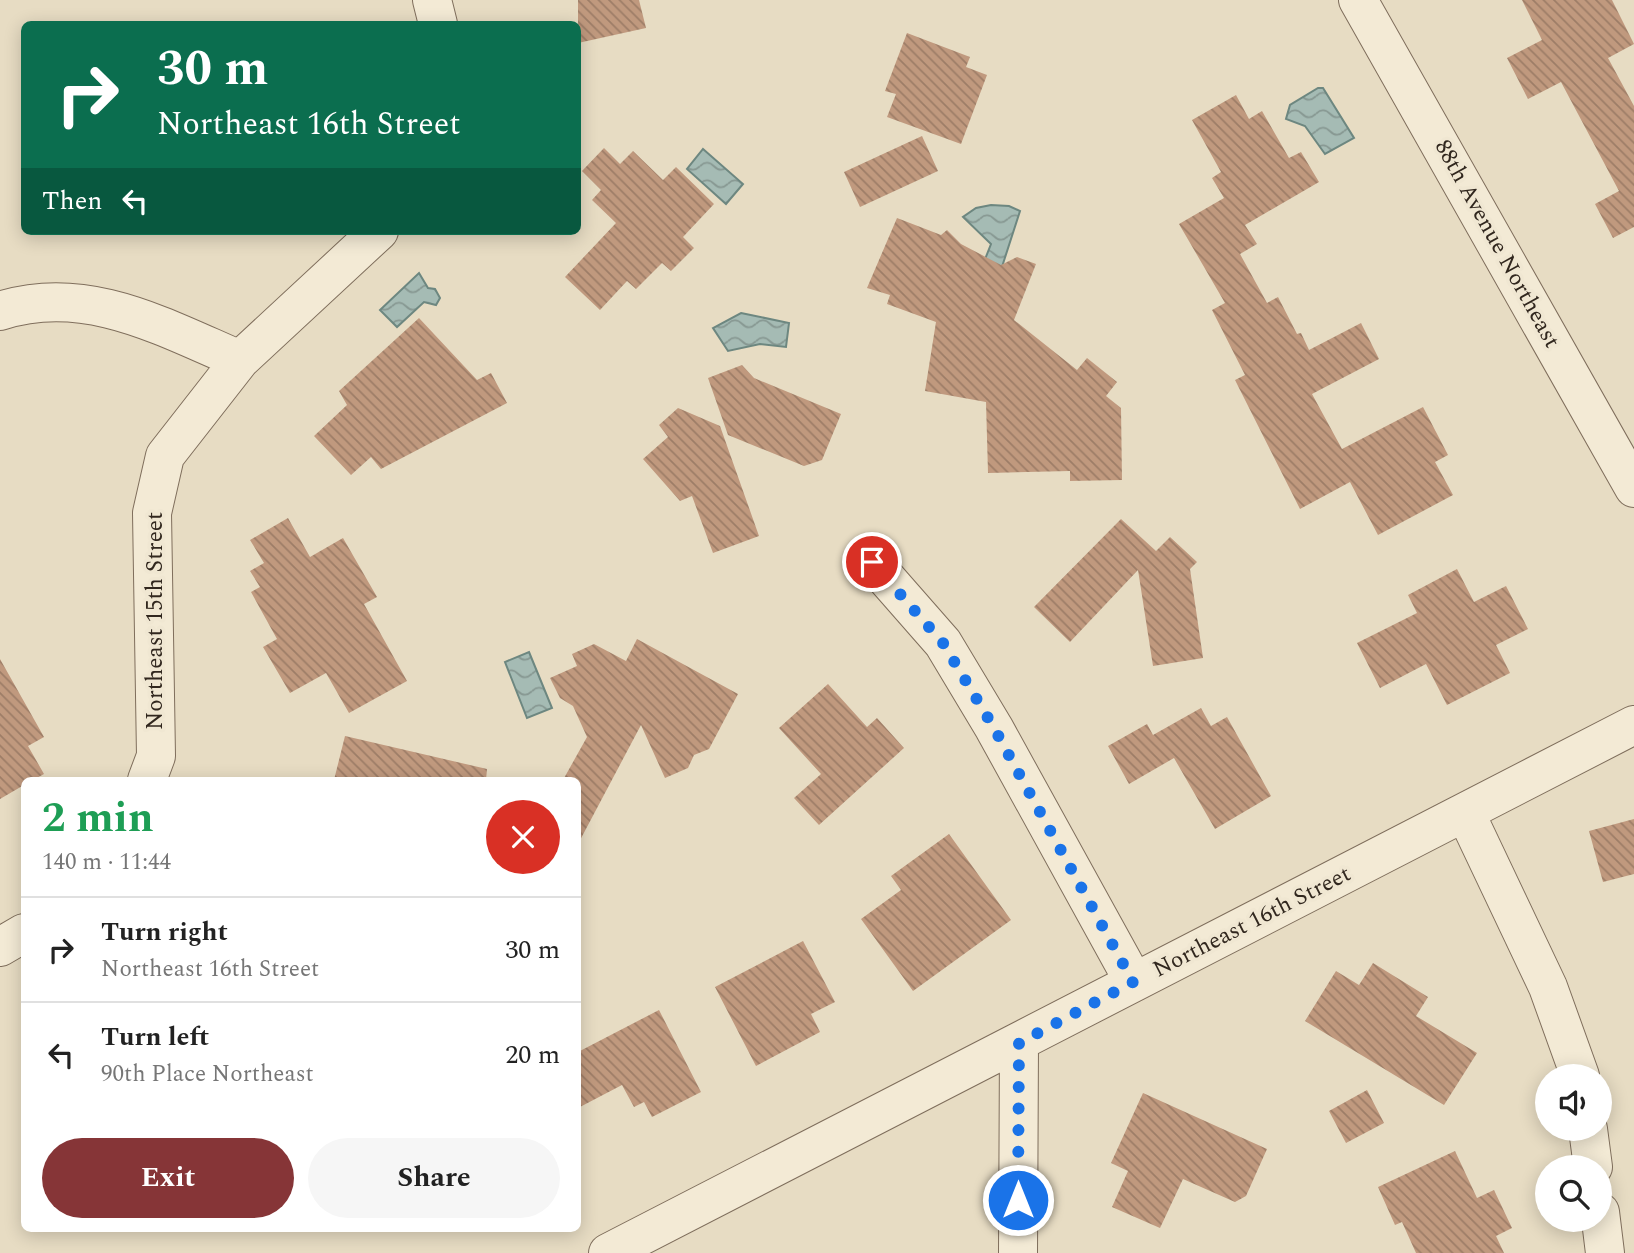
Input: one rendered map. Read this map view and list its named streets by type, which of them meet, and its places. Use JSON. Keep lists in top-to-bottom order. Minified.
{"streets":{"street":["88th Avenue Northeast","Northeast 15th Street","Northeast 16th Street"]},"page":{"turn":["30 m","Northeast 16th Street"],"then":"Then","heading":["2 min","140 m · 11:44"],"list":[{"name":"Turn right","note":"Northeast 16th Street","value":"30 m"},{"name":"Turn left","note":"90th Place Northeast","value":"20 m"}],"buttons":["Exit","Share"]}}
